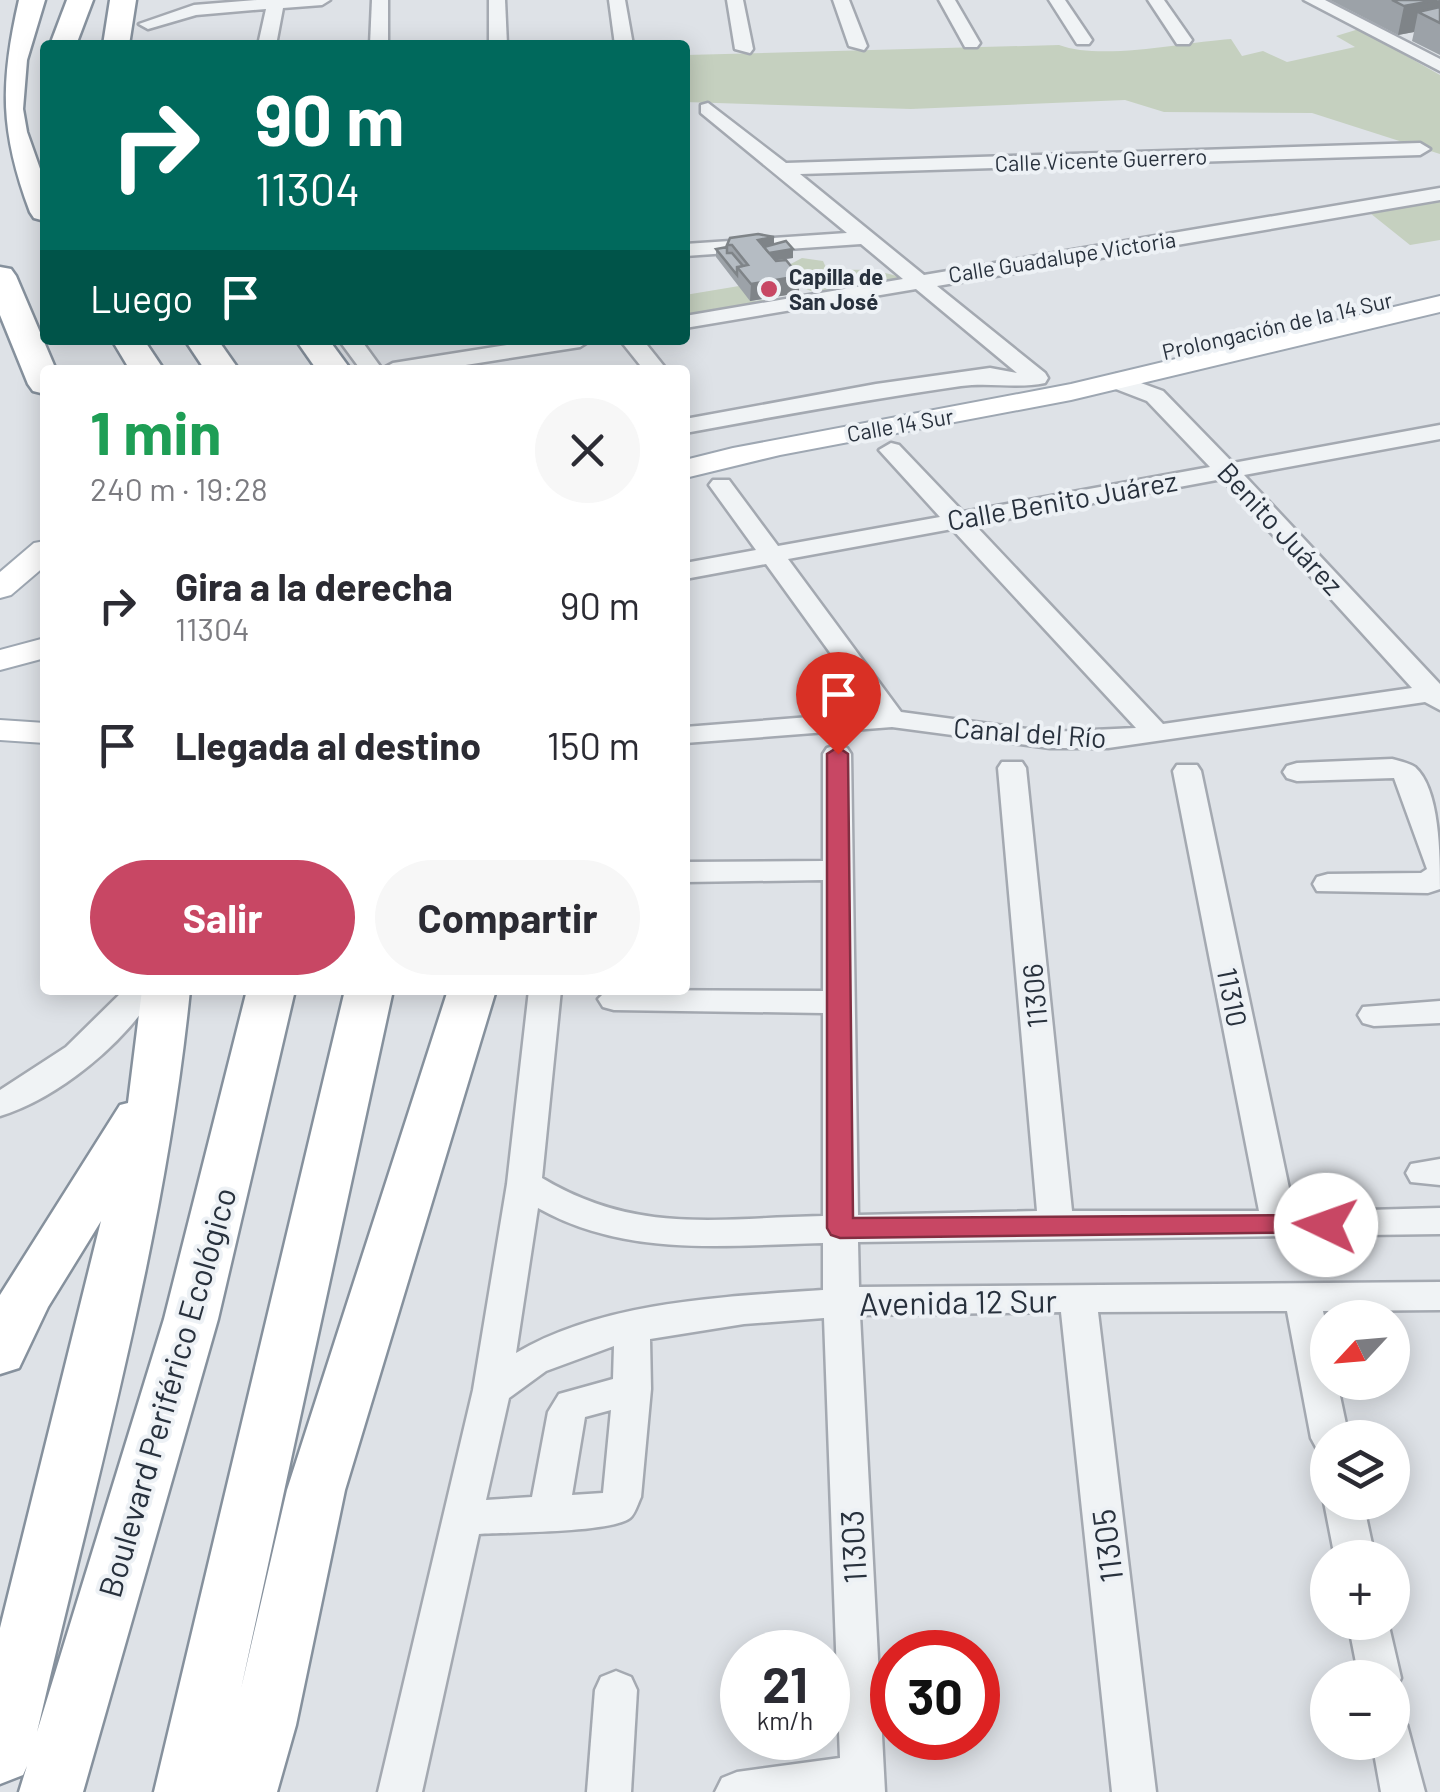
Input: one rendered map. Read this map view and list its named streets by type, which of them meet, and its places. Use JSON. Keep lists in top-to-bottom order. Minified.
{"streets":{"highway":["Boulevard Periférico Ecológico"],"main road":["Prolongación de la 14 Sur","Calle 14 Sur"],"street":["Calle Vicente Guerrero","Calle Guadalupe Victoria","Calle Benito Juárez","Benito Juárez","Canal del Río","11306","11310","Avenida 12 Sur","11305","11303"]},"crossings":[["Prolongación de la 14 Sur","Calle 14 Sur"],["Prolongación de la 14 Sur","Benito Juárez"],["Calle 14 Sur","Benito Juárez"],["Calle Benito Juárez","Benito Juárez"],["Benito Juárez","Canal del Río"],["Avenida 12 Sur","11305"],["Avenida 12 Sur","11303"]],"places":["Capilla de San José"],"north":"bottom left","page":{"turn":["90 m","11304"],"then":"Luego","heading":["1 min","240 m · 19:28"],"list":[{"name":"Gira a la derecha","note":"11304","value":"90 m"},{"name":"Llegada al destino","value":"150 m"}],"buttons":["Salir","Compartir"],"map_buttons":["+","−"],"speed":"21 km/h","limit":"30"}}
